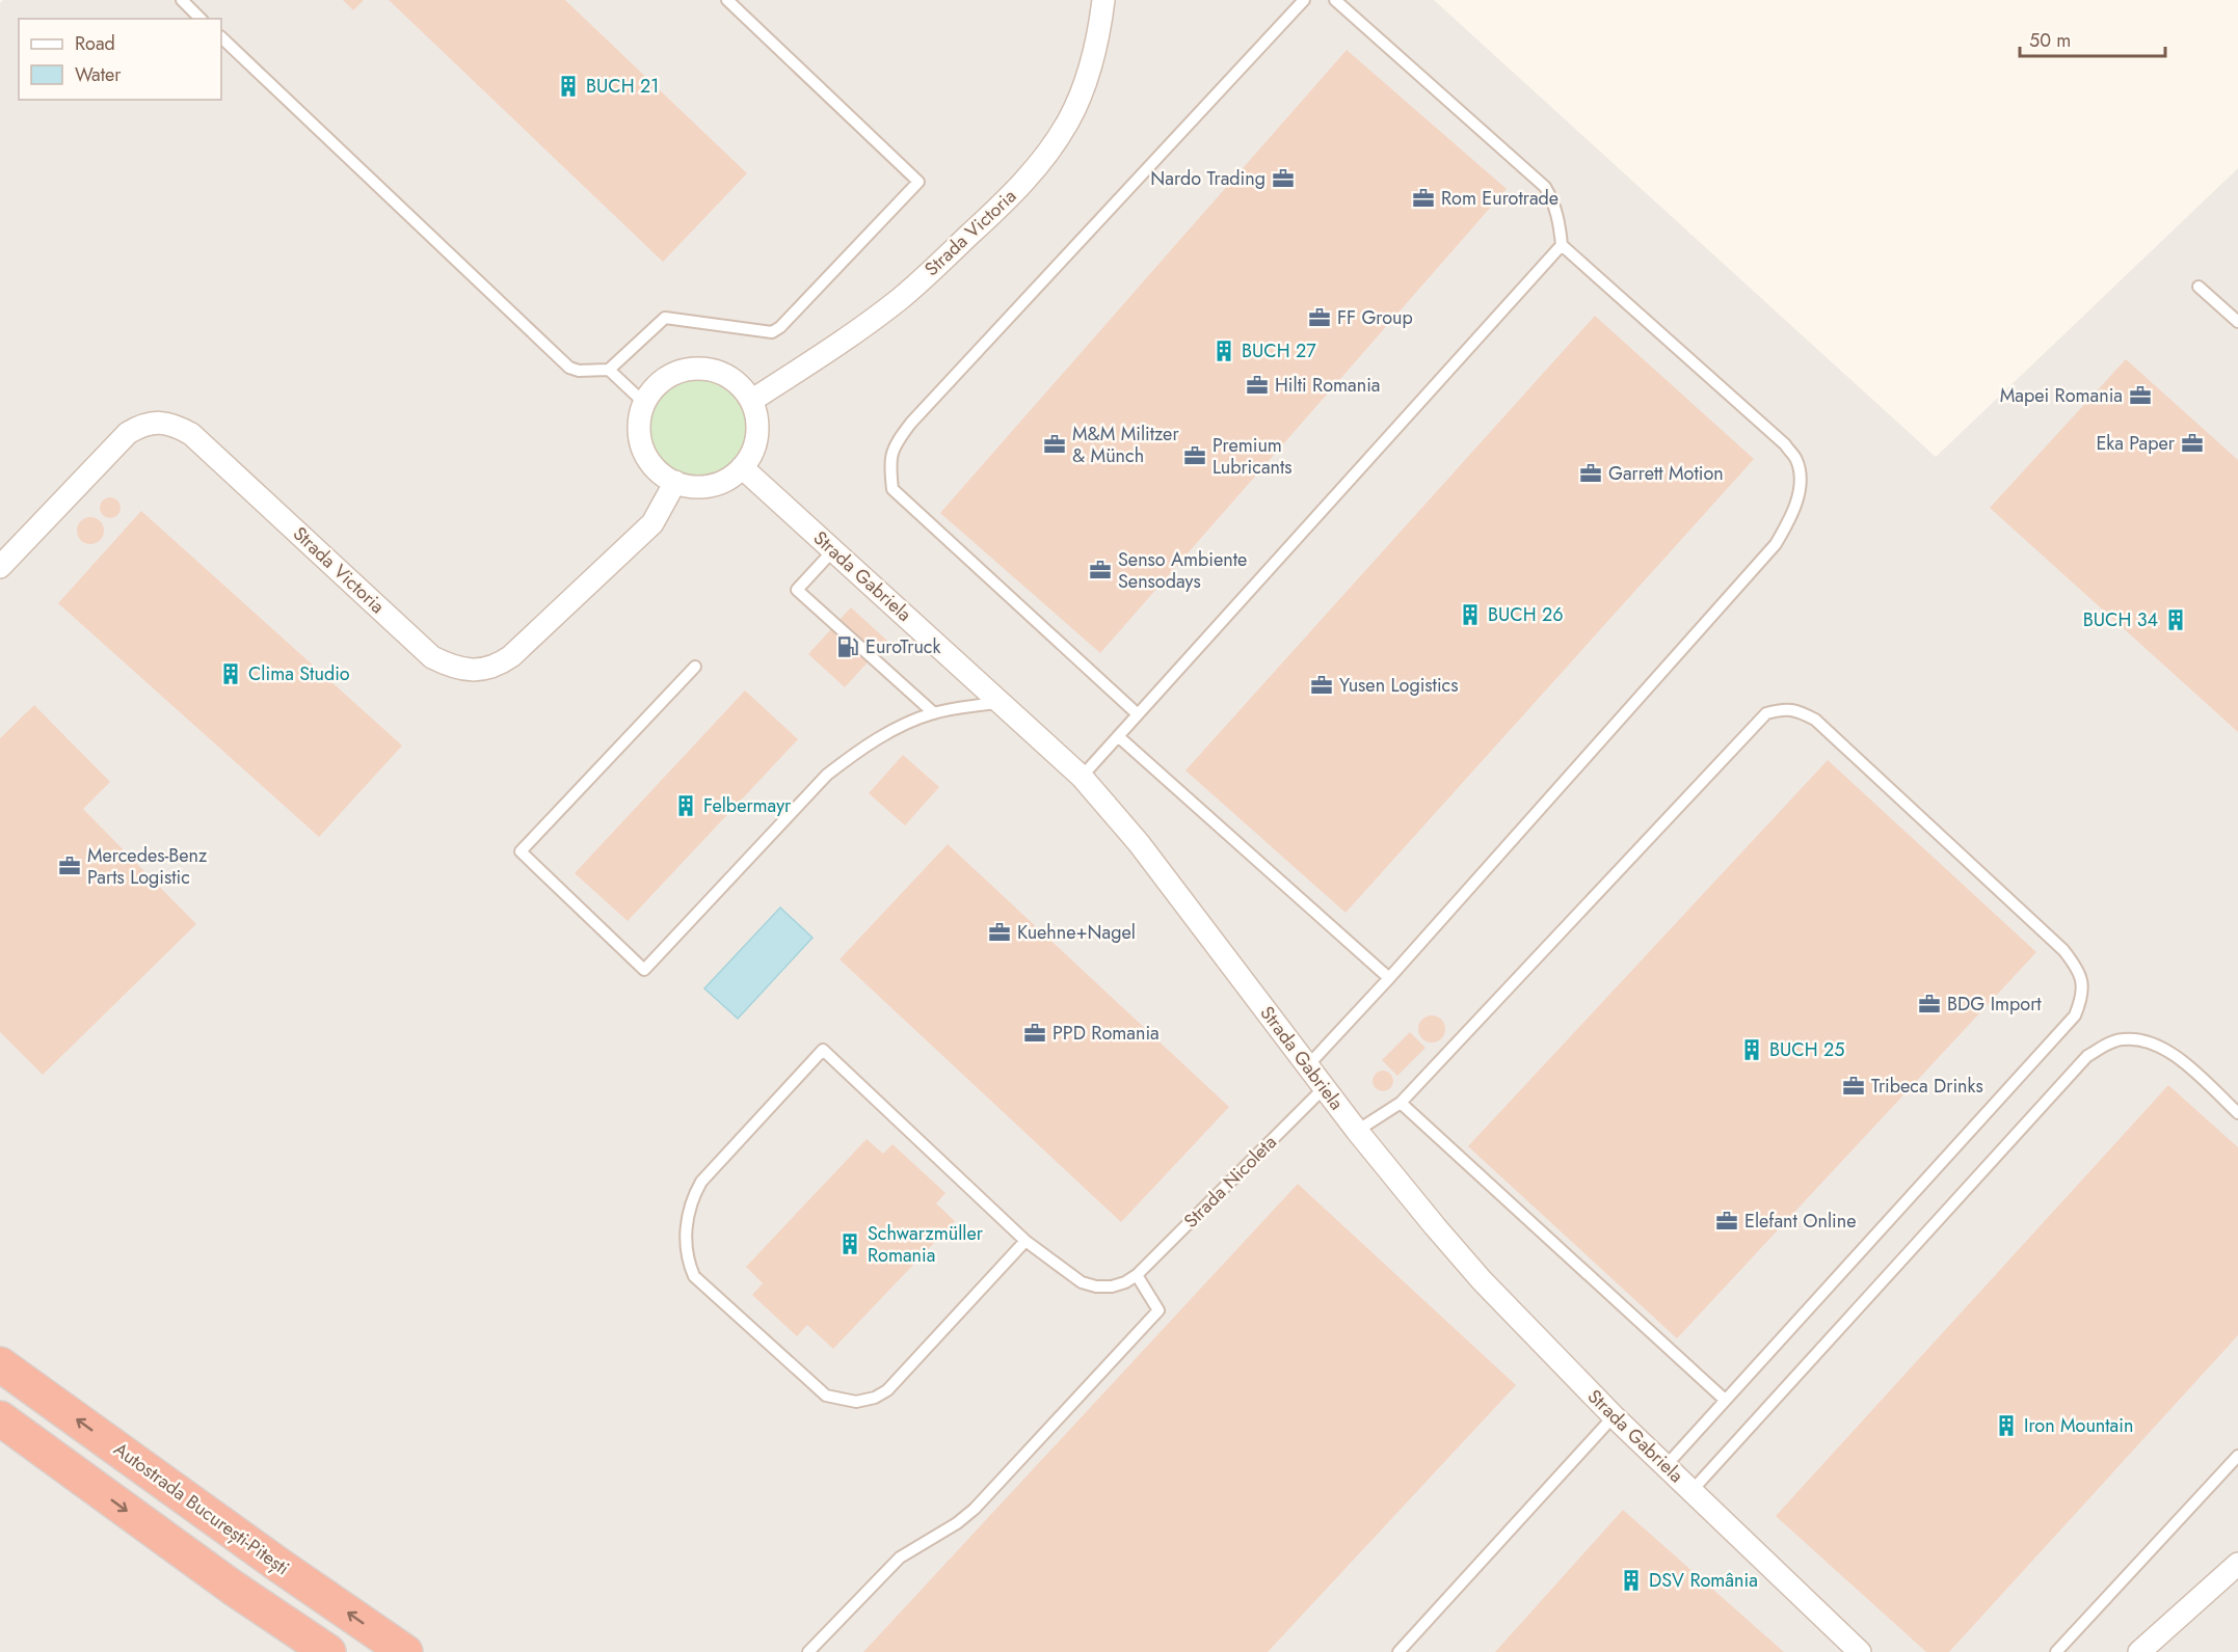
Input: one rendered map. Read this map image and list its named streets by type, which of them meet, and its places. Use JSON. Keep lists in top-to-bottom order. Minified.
{"streets":{"highway":["Autostrada București-Pitești"],"street":["Strada Victoria","Strada Gabriela"],"lane":["Strada Nicoleta"]},"crossings":[["Strada Victoria","Strada Gabriela"],["Strada Gabriela","Strada Nicoleta"]],"places":{"building":["BUCH 21","BUCH 27","BUCH 26","BUCH 34","Clima Studio","Felbermayr","BUCH 25","Schwarzmüller Romania","Iron Mountain","DSV România"],"office":["Nardo Trading","Rom Eurotrade","FF Group","Hilti Romania","Mapei Romania","Eka Paper","M&M Militzer & Münch","Premium Lubricants","Garrett Motion","Senso Ambiente Sensodays","Yusen Logistics","Mercedes-Benz Parts Logistic","Kuehne+Nagel","BDG Import","PPD Romania","Tribeca Drinks","Elefant Online"],"fuel station":["EuroTruck"]},"legend":["Road","Water"],"scale_bar":"50 m"}
